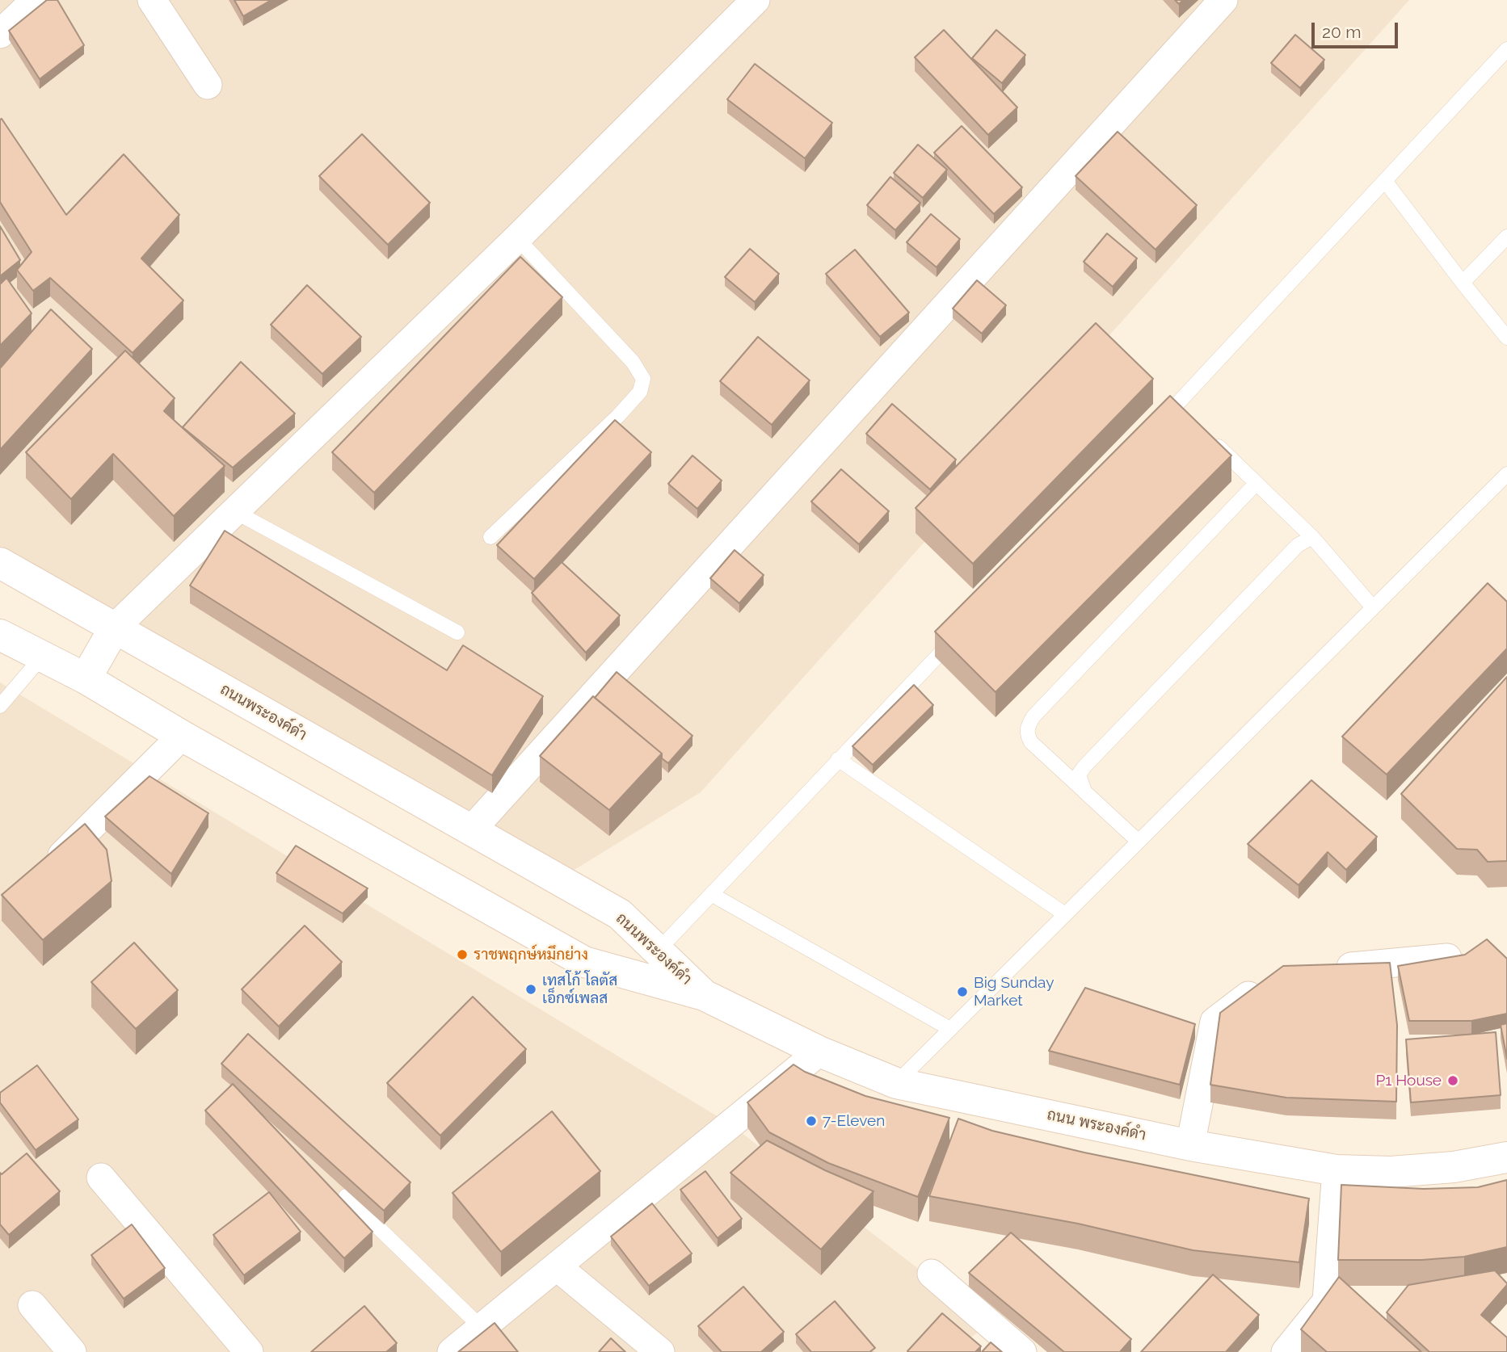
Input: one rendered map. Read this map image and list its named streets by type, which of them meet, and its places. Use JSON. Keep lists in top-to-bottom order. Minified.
{"streets":{"street":["ถนนพระองค์ดำ","ถนน พระองค์ดำ"]},"crossings":[["ถนนพระองค์ดำ","ถนน พระองค์ดำ"]],"places":["ราชพฤกษ์หมึกย่าง","เทสโก้ โลตัส เอ็กซ์เพลส","Big Sunday Market","P1 House","7-Eleven"],"scale_bar":"20 m"}
